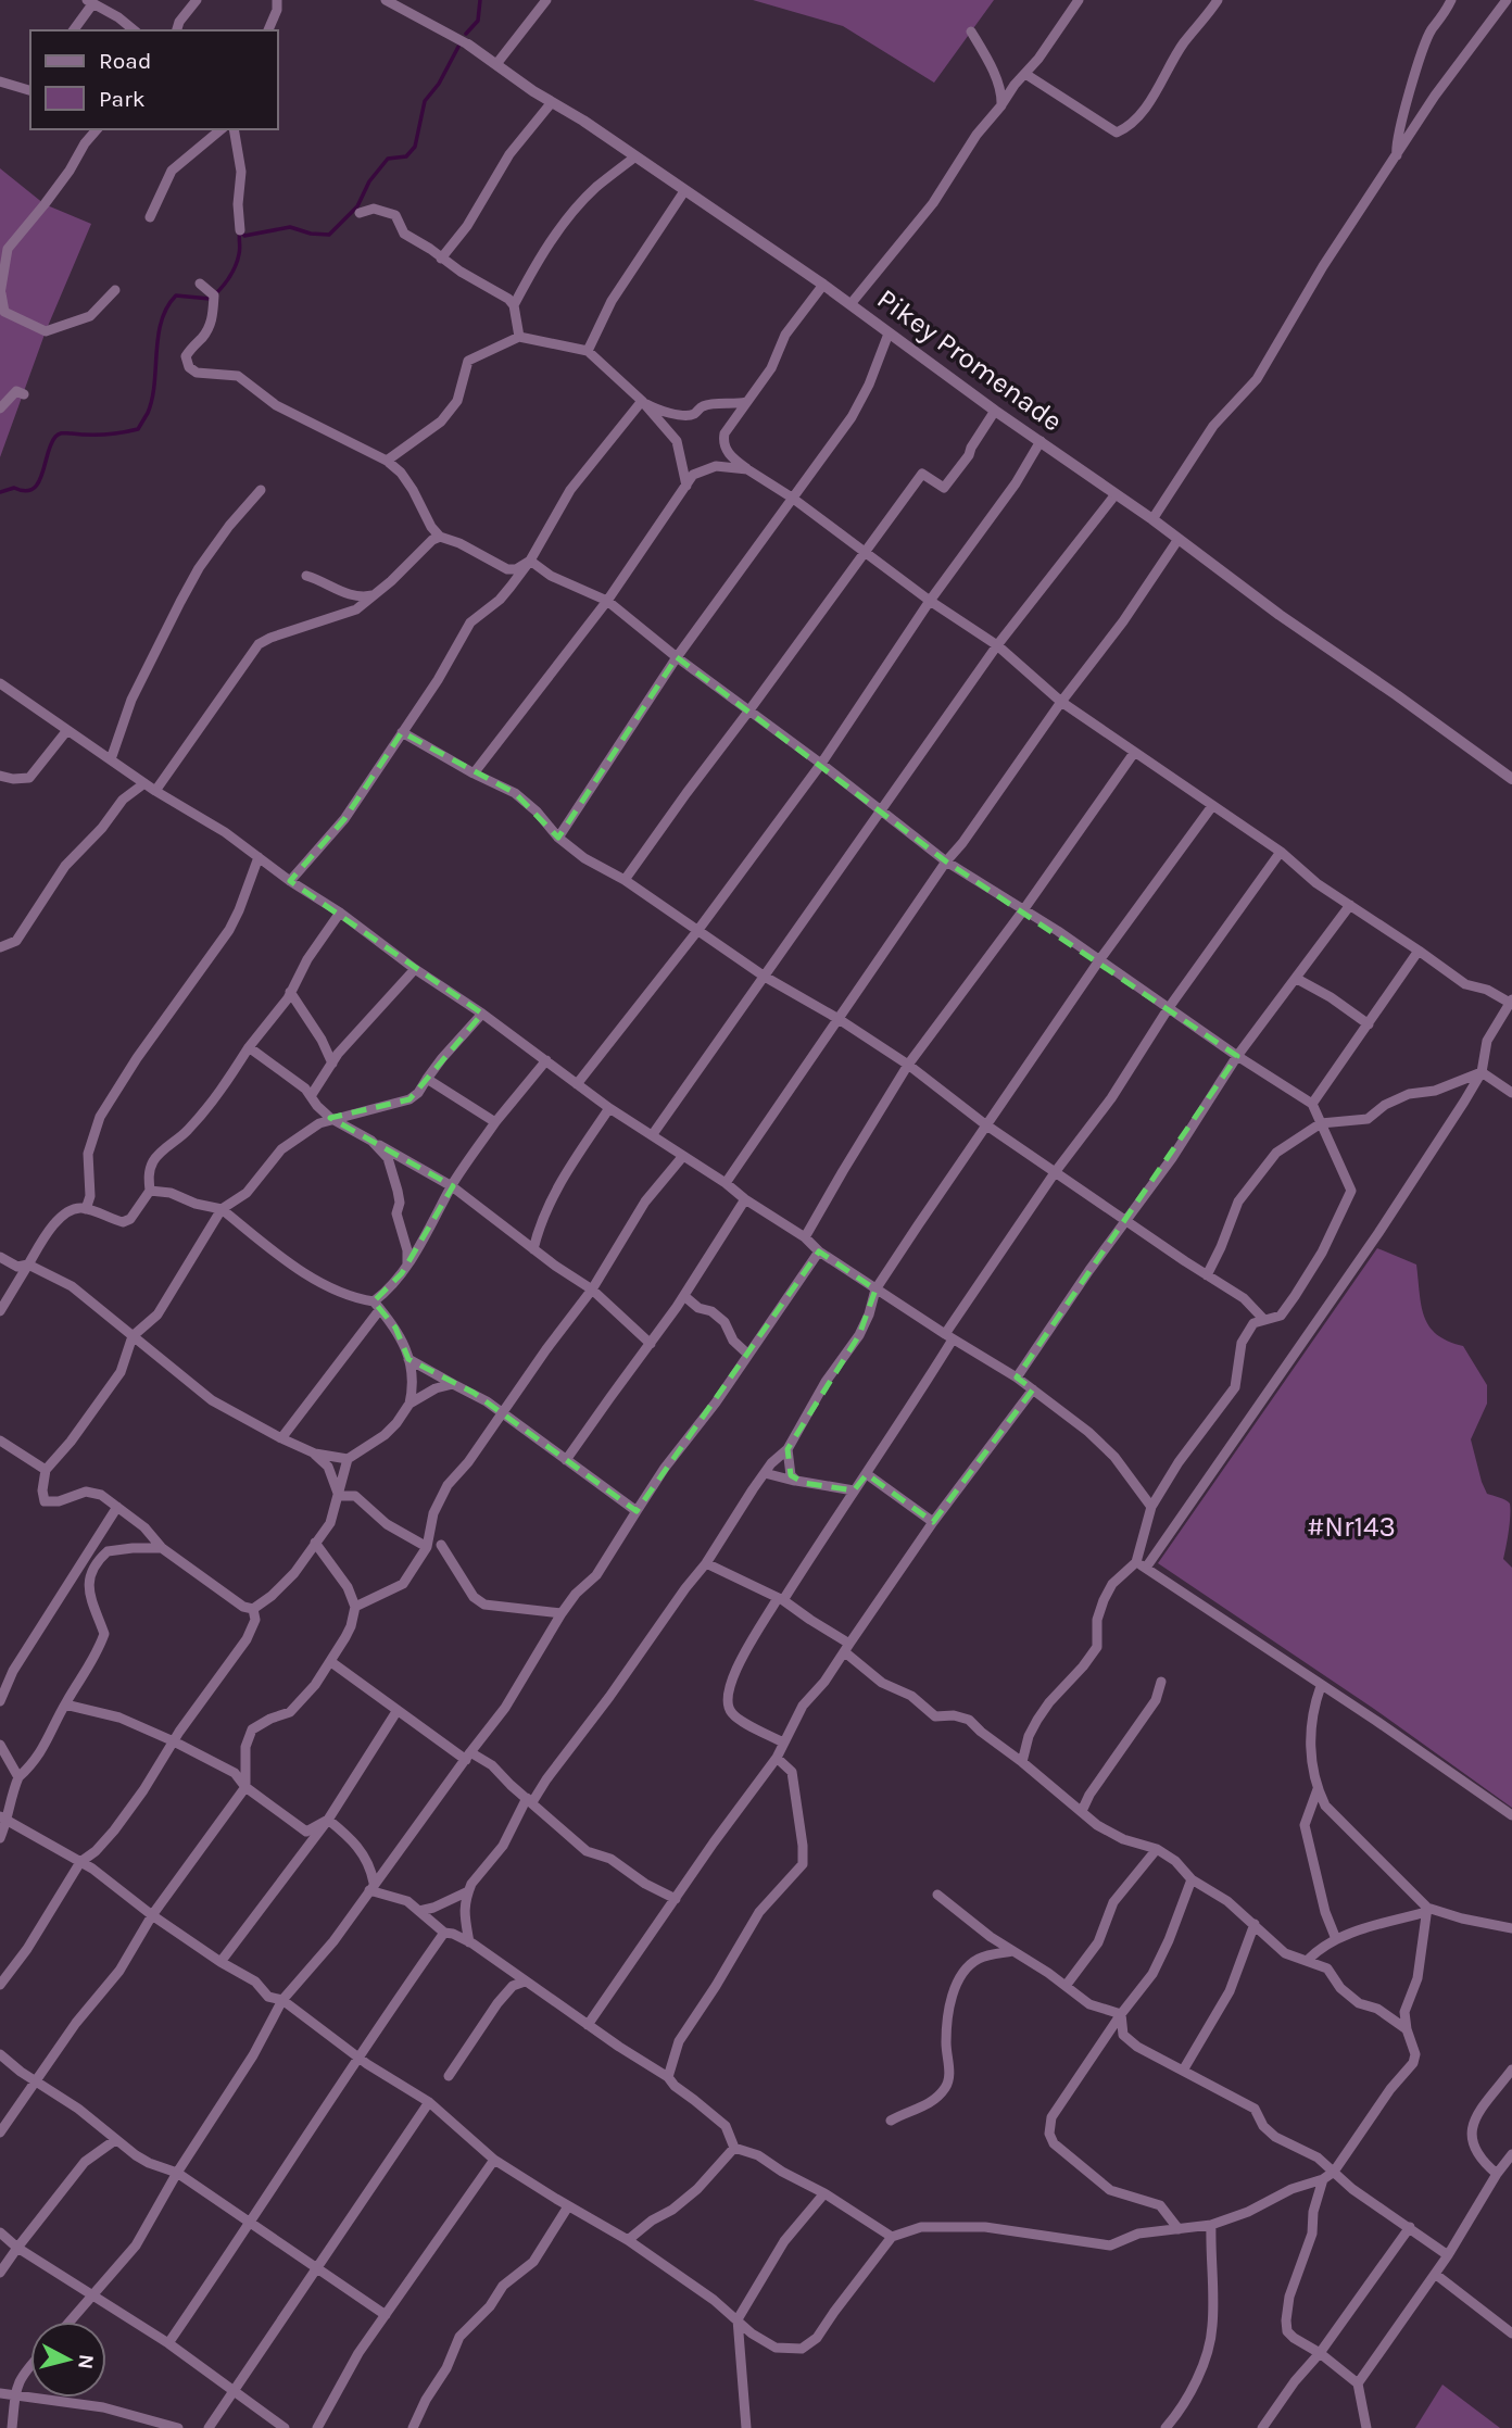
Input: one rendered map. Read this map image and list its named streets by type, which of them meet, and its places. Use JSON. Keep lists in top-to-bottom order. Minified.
{"streets":{"street":["Pikey Promenade"]},"parks":["#Nr143"],"legend":["Road","Park"],"north":"right"}
